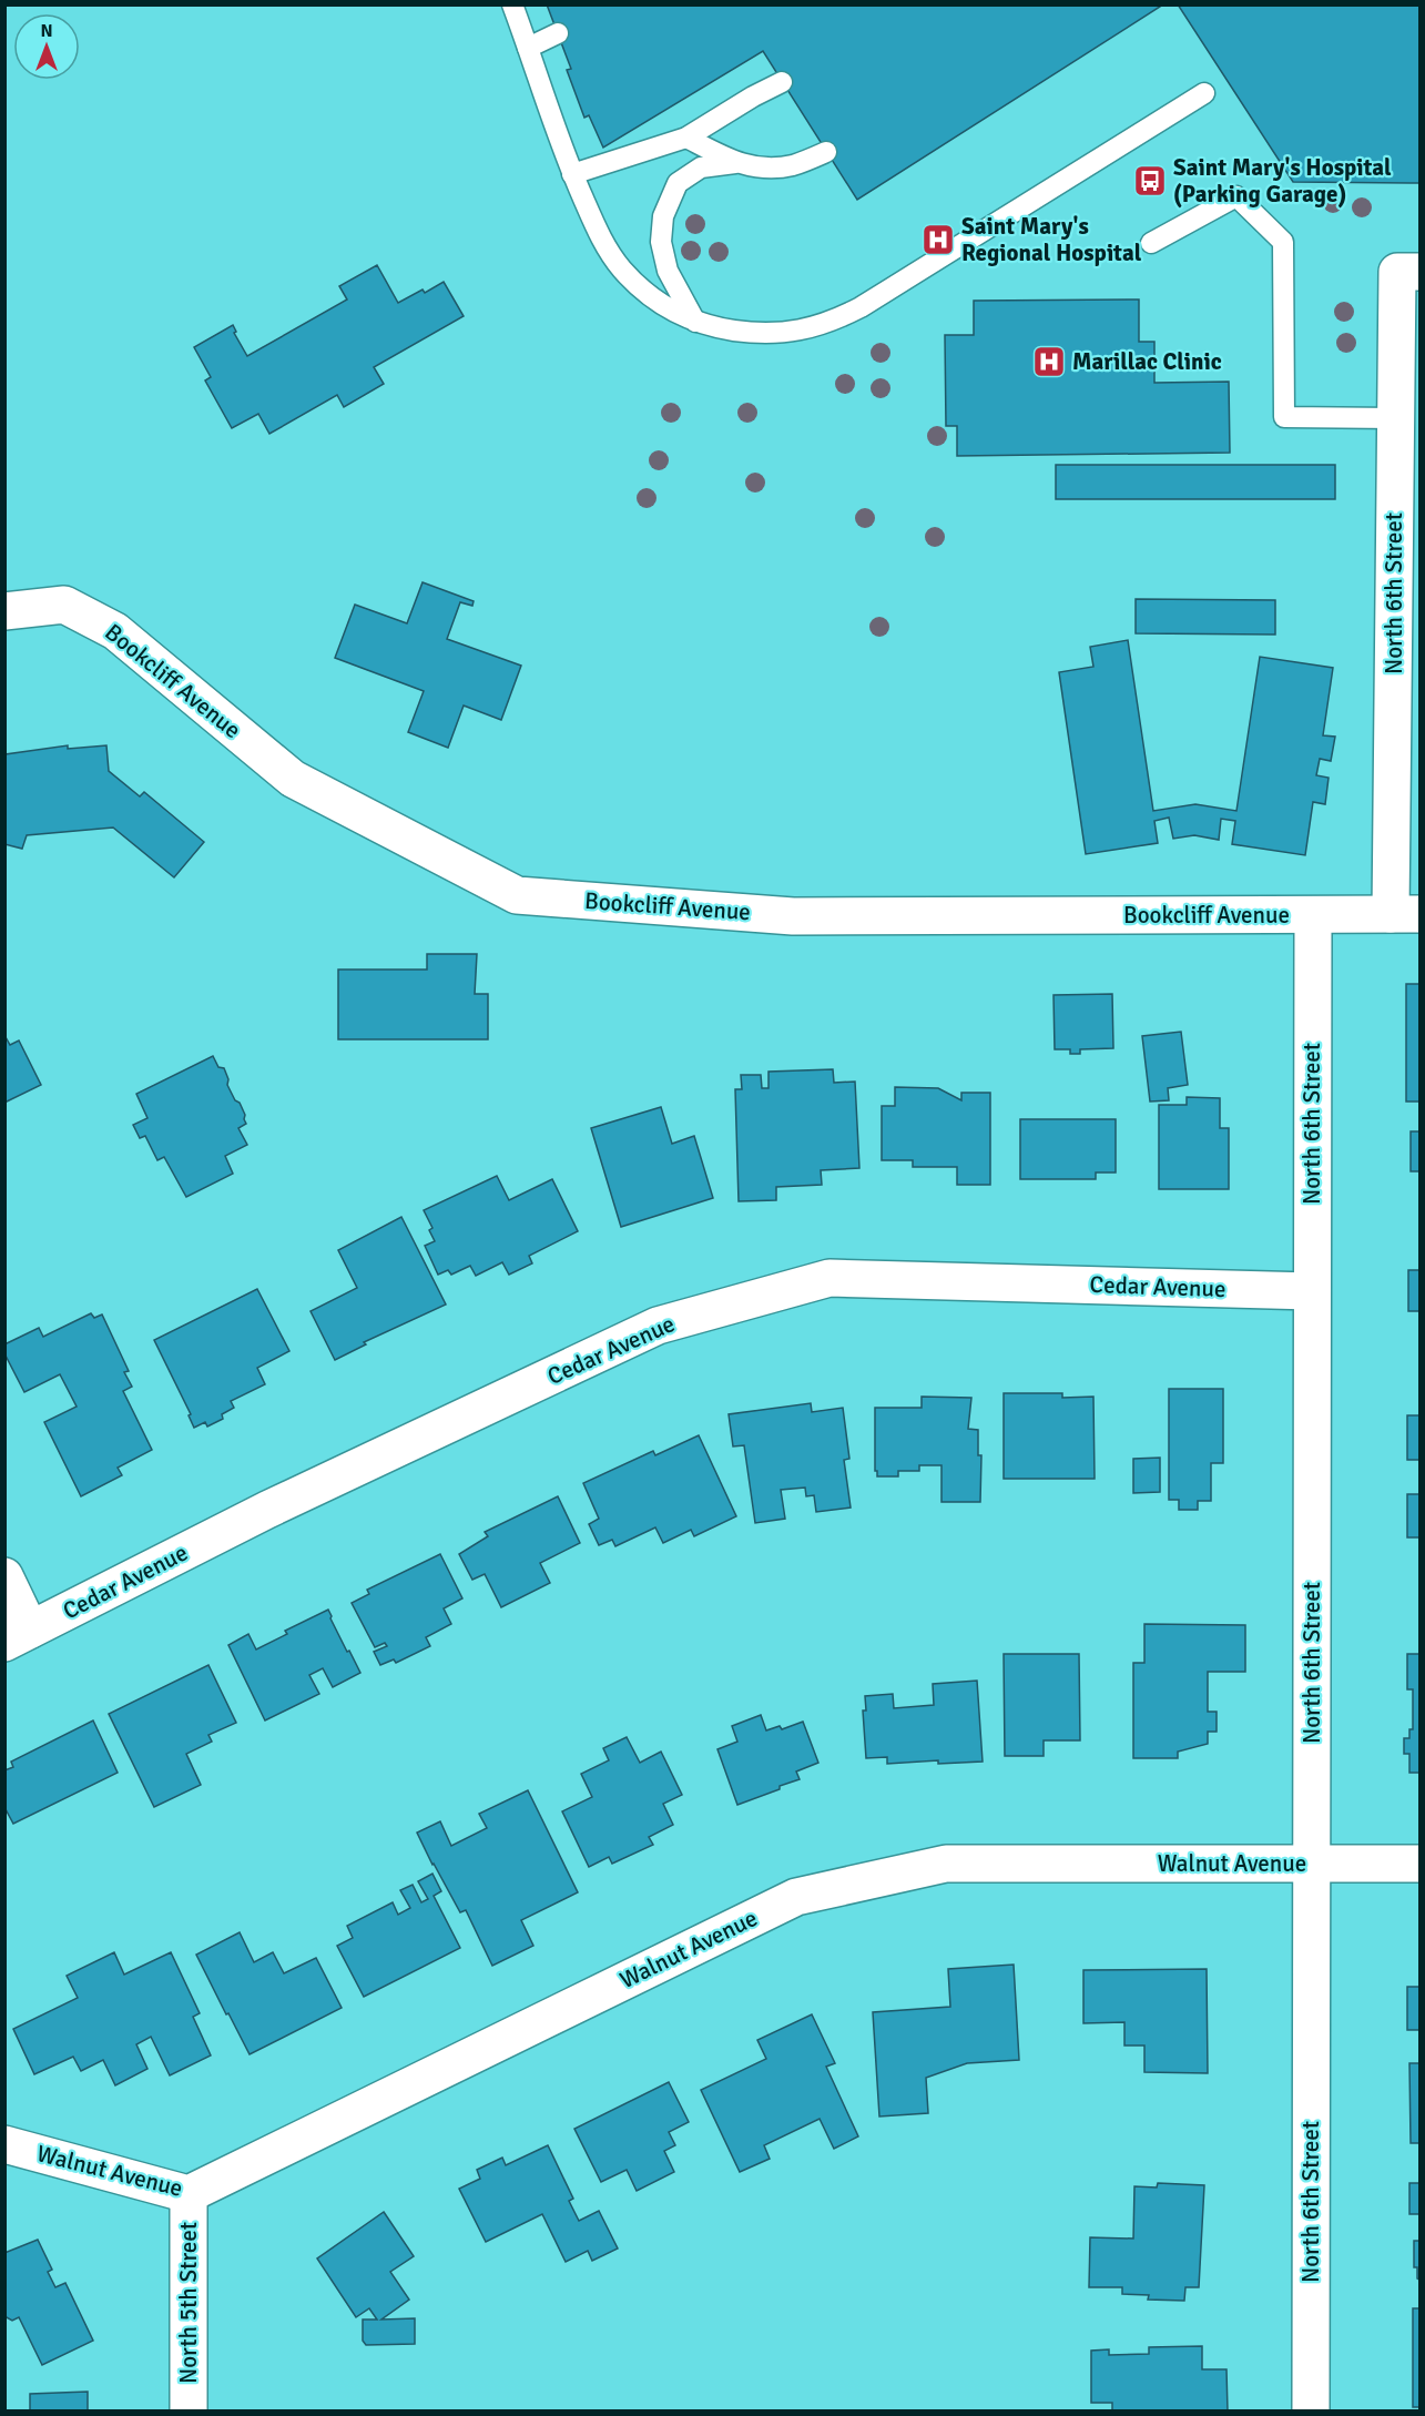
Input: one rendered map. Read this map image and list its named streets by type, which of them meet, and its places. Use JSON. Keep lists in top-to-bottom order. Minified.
{"streets":{"street":["North 6th Street","Bookcliff Avenue","Cedar Avenue","Walnut Avenue","North 5th Street"]},"crossings":[["North 6th Street","Bookcliff Avenue"],["North 6th Street","Cedar Avenue"],["North 6th Street","Walnut Avenue"],["Walnut Avenue","North 5th Street"]],"places":{"bus stop":["Saint Mary's Hospital (Parking Garage)"],"hospital":["Saint Mary's Regional Hospital","Marillac Clinic"]},"north":"top"}
